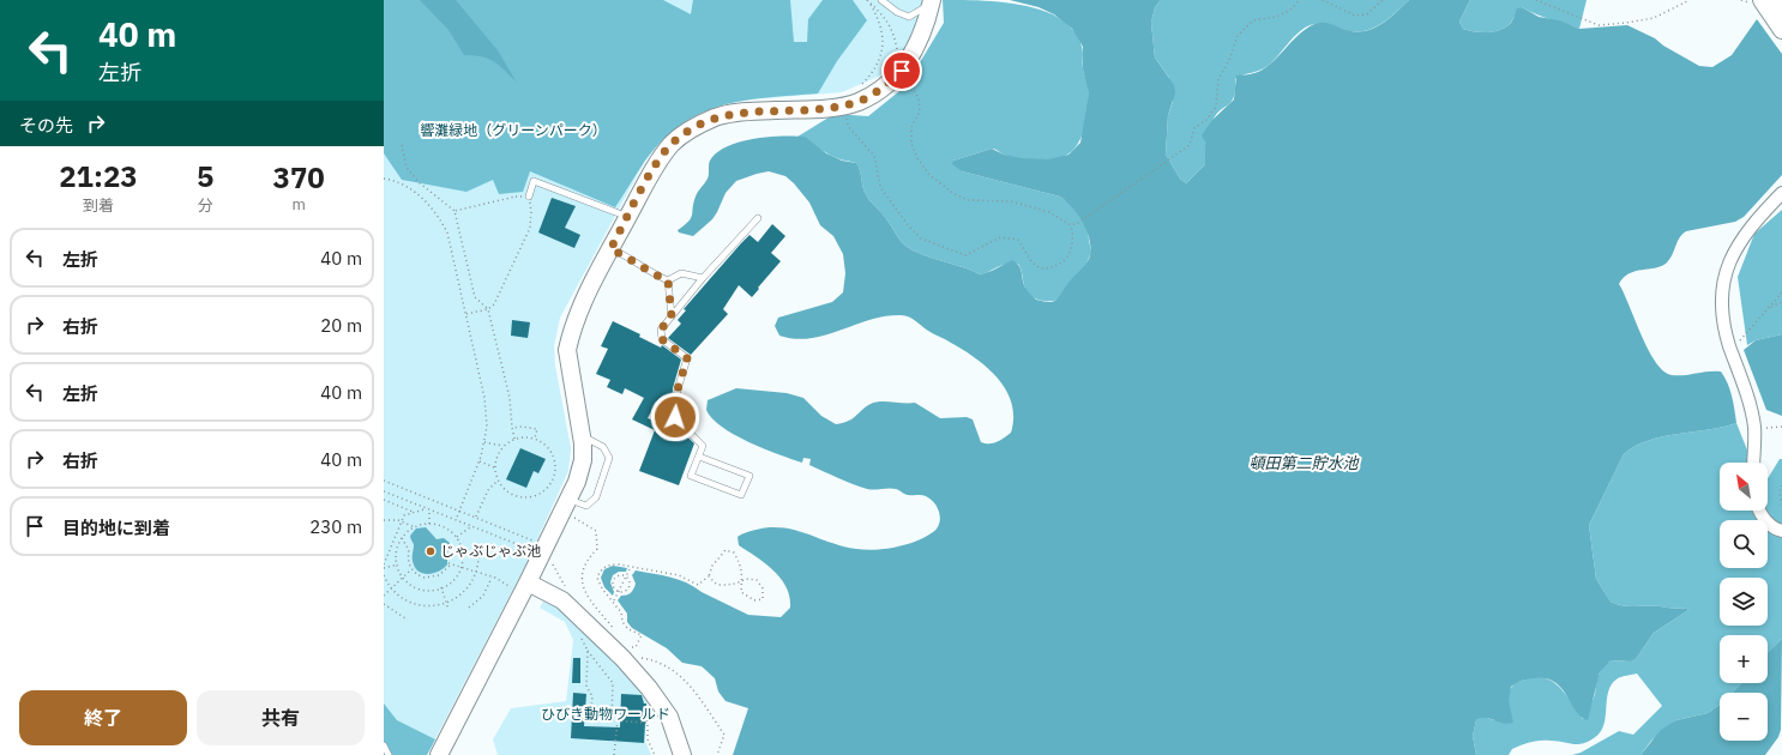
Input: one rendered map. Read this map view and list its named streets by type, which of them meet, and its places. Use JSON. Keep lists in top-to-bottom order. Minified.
{"water":["頓田第二貯水池"],"parks":["響灘緑地（グリーンパーク）","ひびき動物ワールド"],"places":["じゃぶじゃぶ池"],"north":"top left","page":{"turn":["40 m","左折"],"then":"その先","eta":["21:23","到着","5","分","370","m"],"list":[{"name":"左折","value":"40 m"},{"name":"右折","value":"20 m"},{"name":"左折","value":"40 m"},{"name":"右折","value":"40 m"},{"name":"目的地に到着","value":"230 m"}],"map_buttons":["+","−"],"buttons":["終了","共有"]}}
